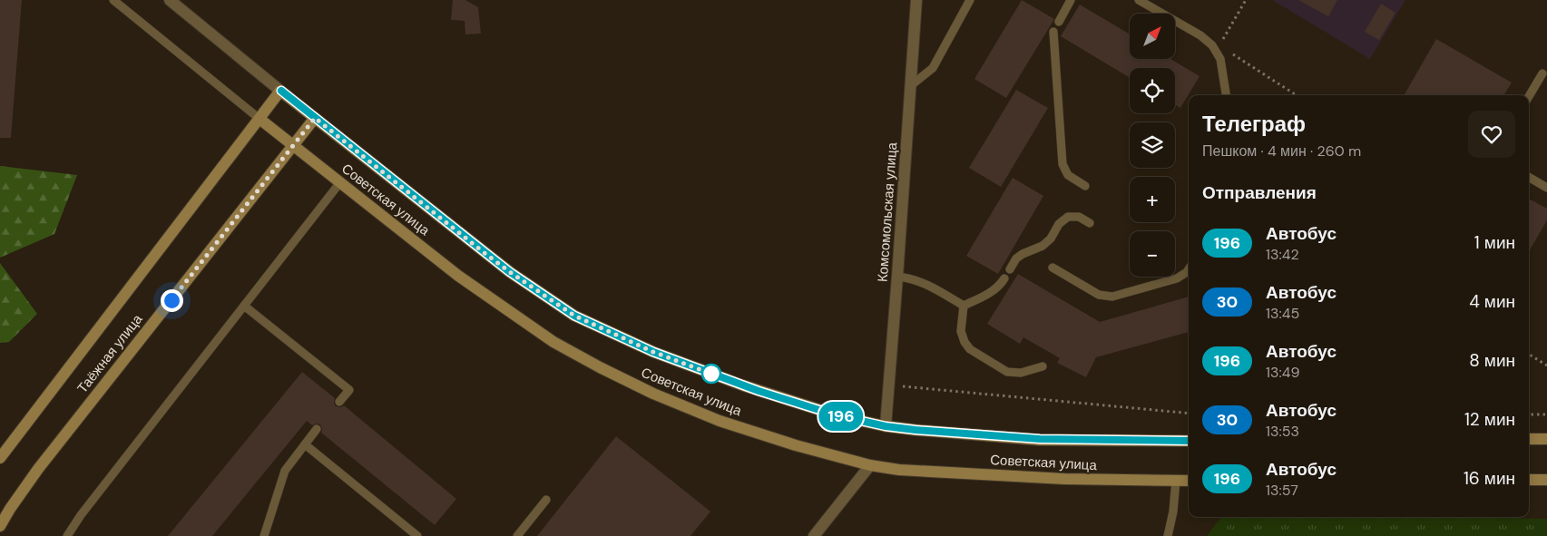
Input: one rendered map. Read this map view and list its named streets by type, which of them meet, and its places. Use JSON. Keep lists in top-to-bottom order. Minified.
{"streets":{"street":["Советская улица","Комсомольская улица","Таёжная улица"]},"crossings":[["Советская улица","Комсомольская улица"],["Советская улица","Таёжная улица"]],"lines":["bus line 196"],"north":"top right","page":{"on_map":"196","map_buttons":["+","−"],"heading":[["Телеграф","Пешком · 4 мин · 260 m"],"Отправления"],"list":[{"mark":"196","name":"Автобус","note":"13:42","value":"1 мин"},{"mark":"30","name":"Автобус","note":"13:45","value":"4 мин"},{"mark":"196","name":"Автобус","note":"13:49","value":"8 мин"},{"mark":"30","name":"Автобус","note":"13:53","value":"12 мин"},{"mark":"196","name":"Автобус","note":"13:57","value":"16 мин"}]}}
